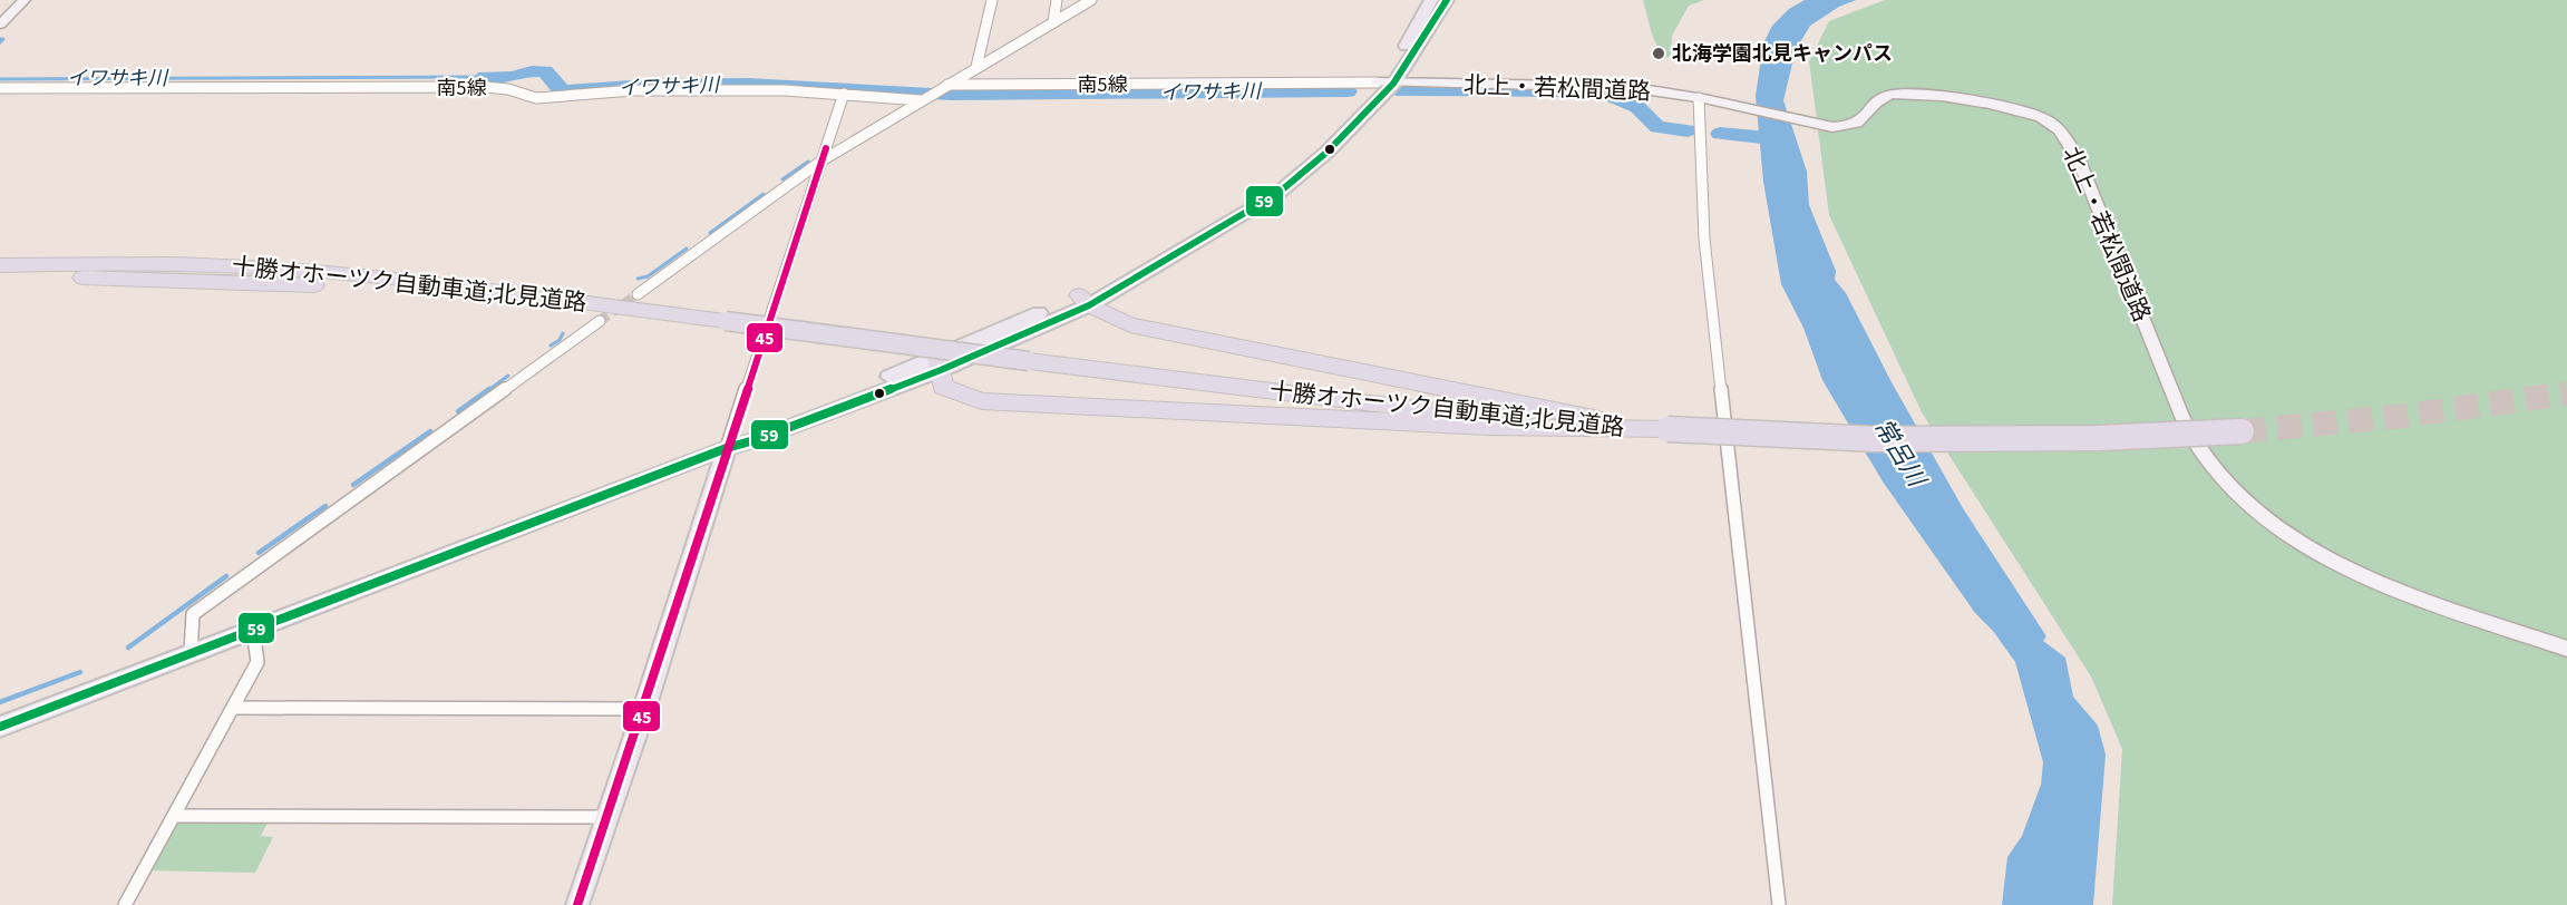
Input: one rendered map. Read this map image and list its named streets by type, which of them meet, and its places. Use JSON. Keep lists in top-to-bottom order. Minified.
{"streets":{"highway":["十勝オホーツク自動車道;北見道路"],"street":["南5線","北上・若松間道路"]},"crossings":[["南5線","北上・若松間道路"]],"water":["イワサキ川","常呂川"],"places":["北海学園北見キャンパス"],"lines":["transit line 59","transit line 45"]}
